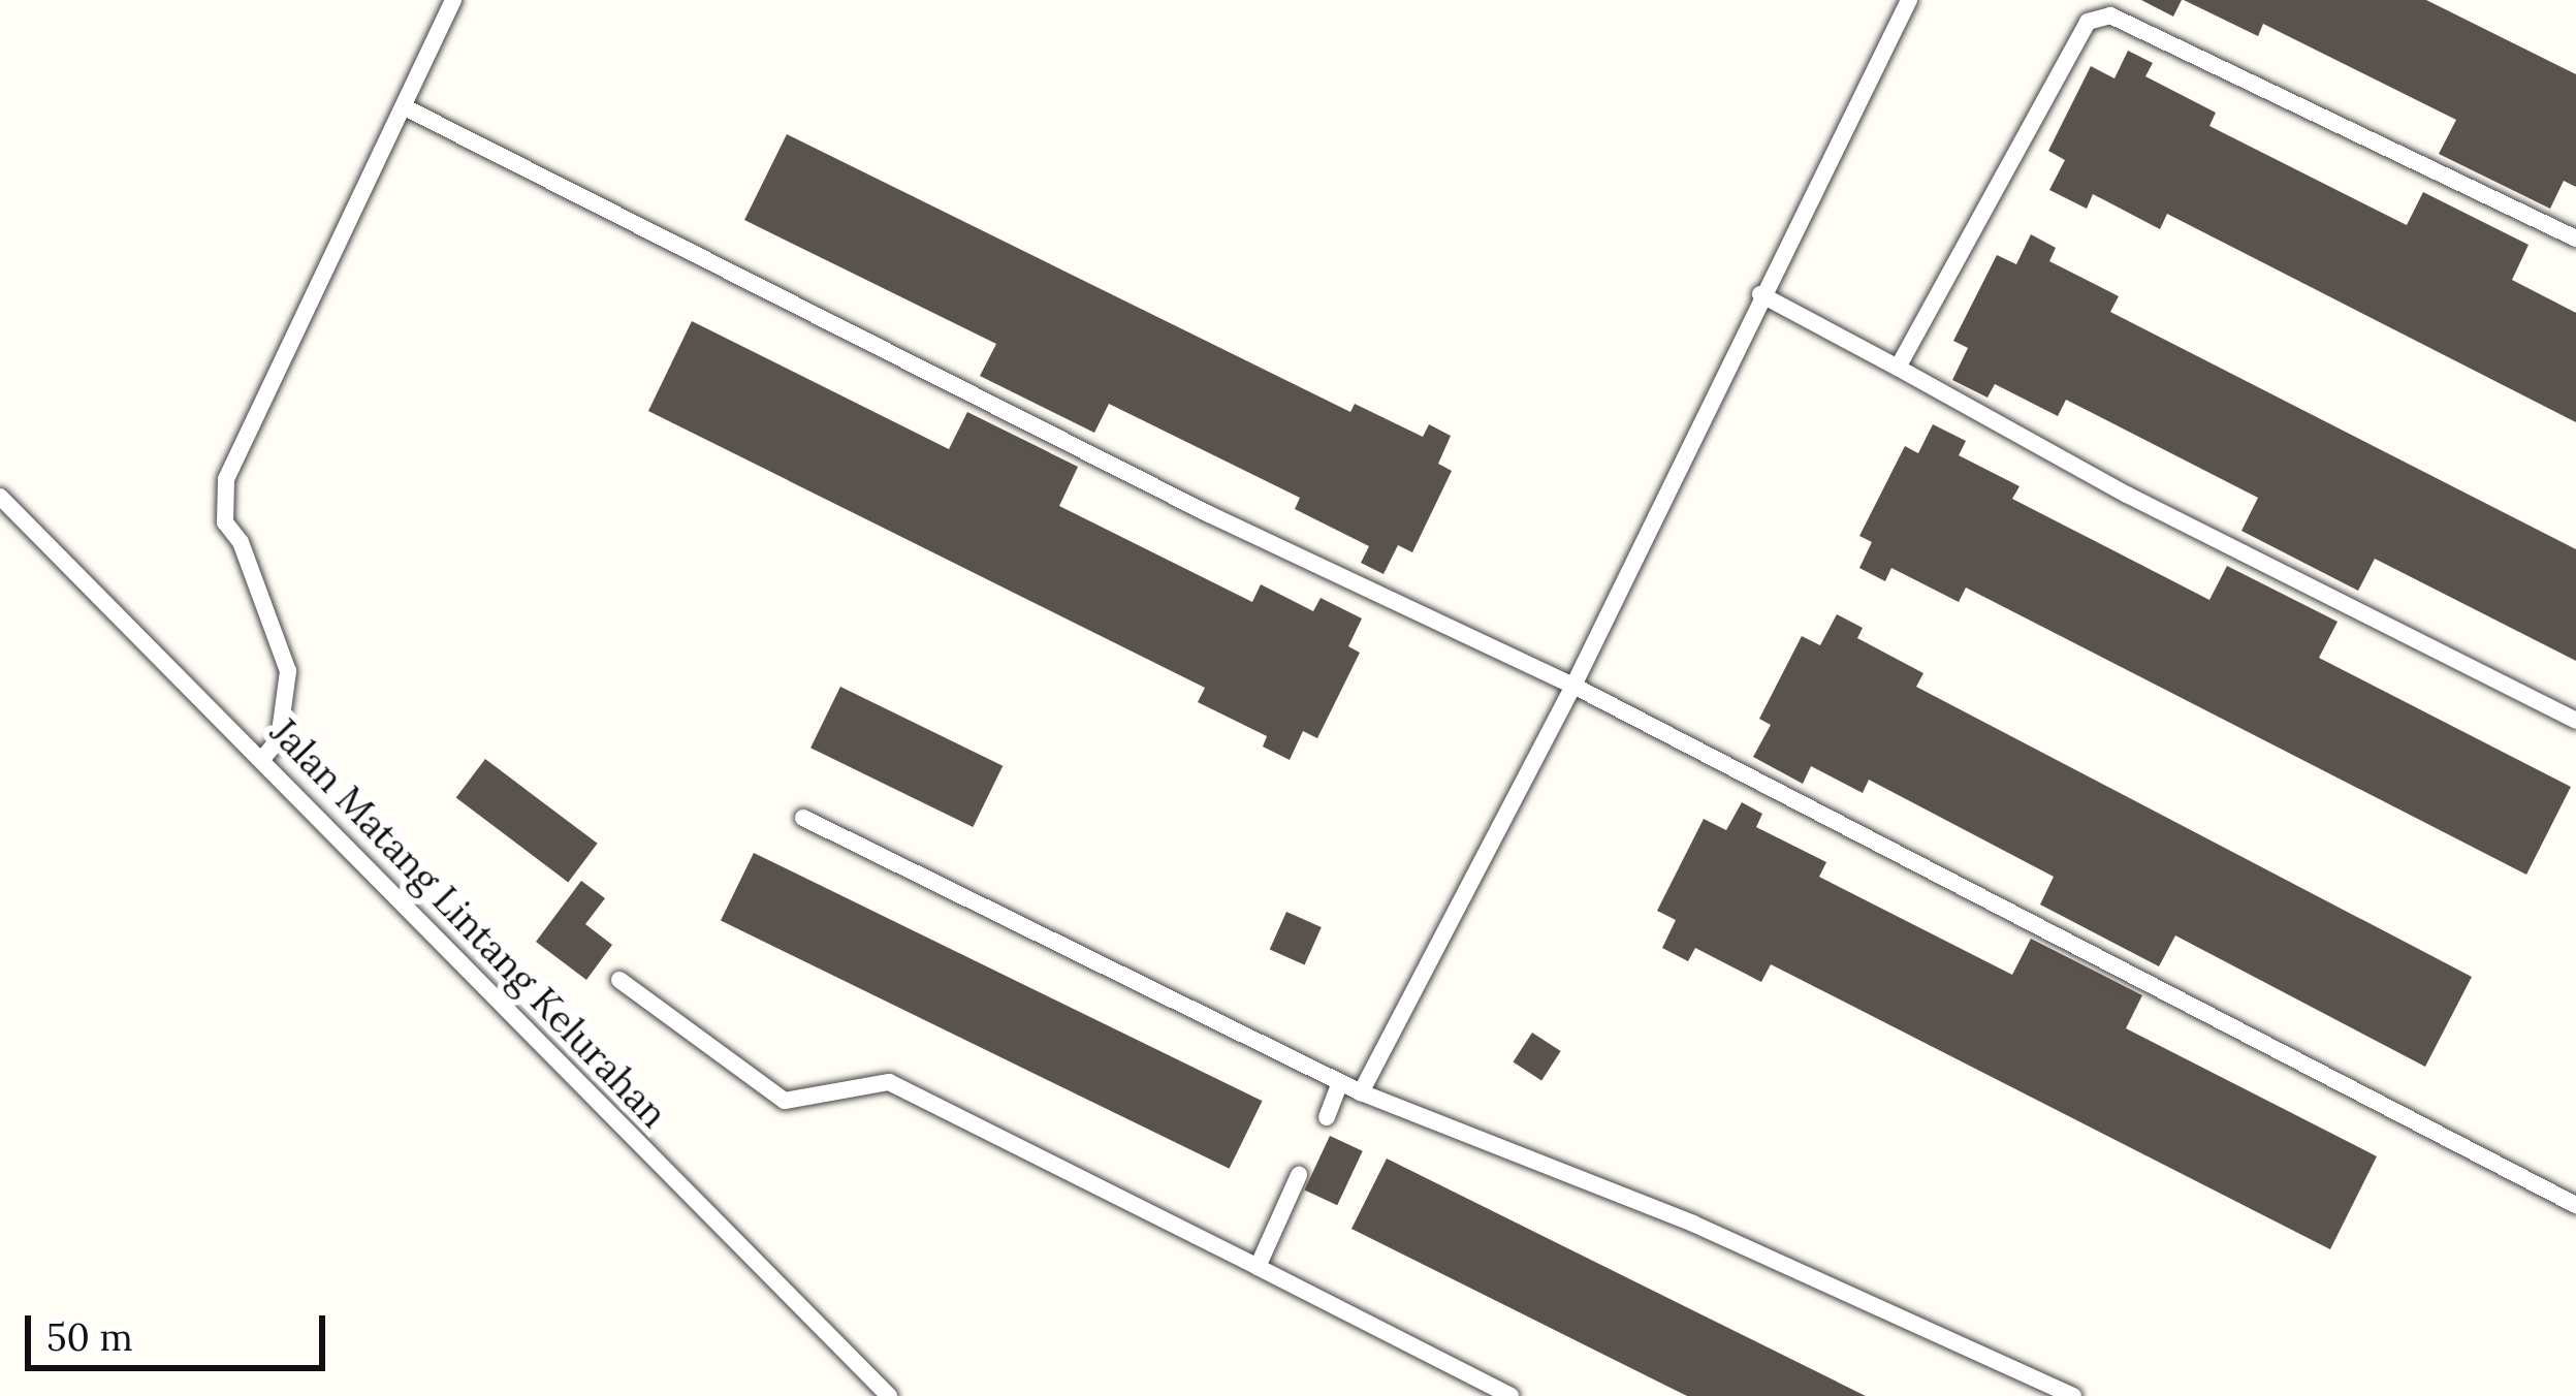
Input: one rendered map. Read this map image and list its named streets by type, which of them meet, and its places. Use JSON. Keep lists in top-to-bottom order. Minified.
{"streets":{"lane":["Jalan Matang Lintang Kelurahan"]},"scale_bar":"50 m"}
